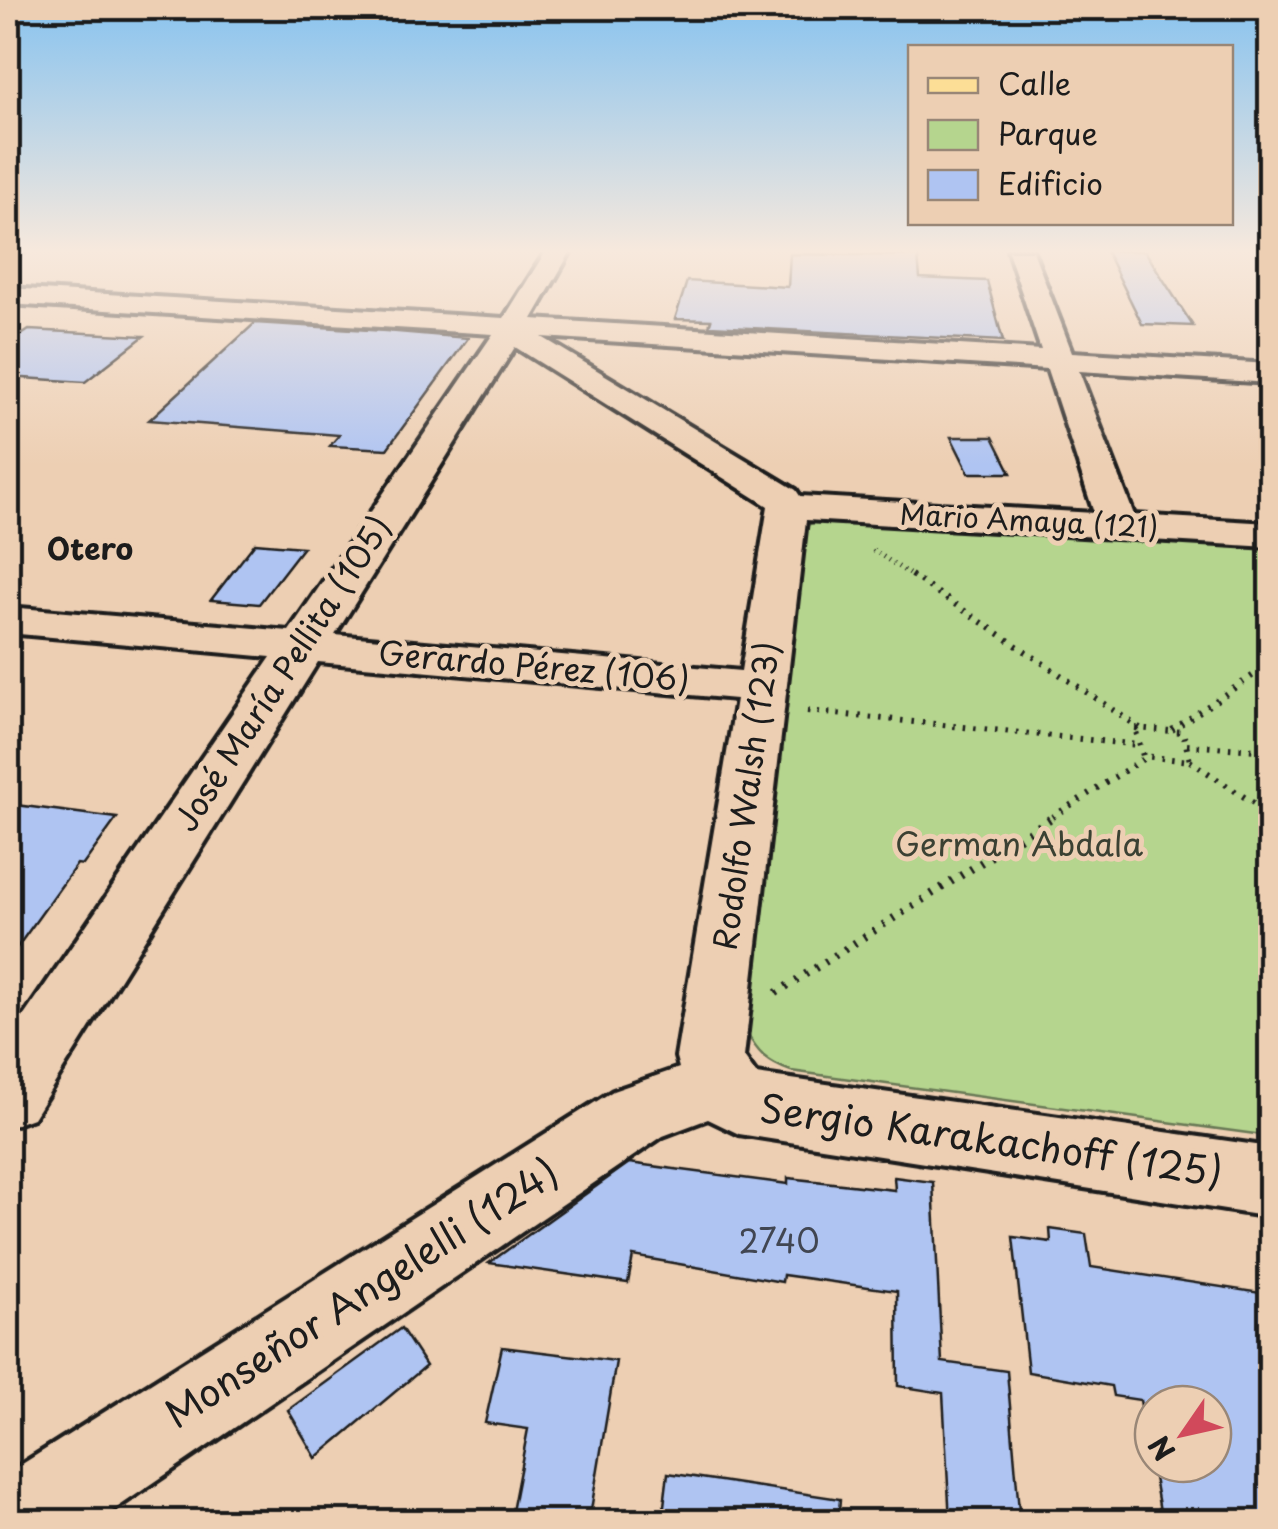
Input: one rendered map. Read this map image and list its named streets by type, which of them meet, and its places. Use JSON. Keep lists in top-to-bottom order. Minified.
{"streets":{"street":["Mario Amaya (121)","Gerardo Pérez (106)","José María Pellita (105)","Rodolfo Walsh (123)","Sergio Karakachoff (125)","Monseñor Angelelli (124)"]},"crossings":[["Mario Amaya (121)","Rodolfo Walsh (123)"],["Gerardo Pérez (106)","José María Pellita (105)"],["Gerardo Pérez (106)","Rodolfo Walsh (123)"],["Rodolfo Walsh (123)","Sergio Karakachoff (125)"],["Rodolfo Walsh (123)","Monseñor Angelelli (124)"],["Sergio Karakachoff (125)","Monseñor Angelelli (124)"]],"districts":["Otero"],"parks":["German Abdala"],"house_numbers":["2740"],"legend":["Calle","Parque","Edificio"],"north":"bottom left"}
